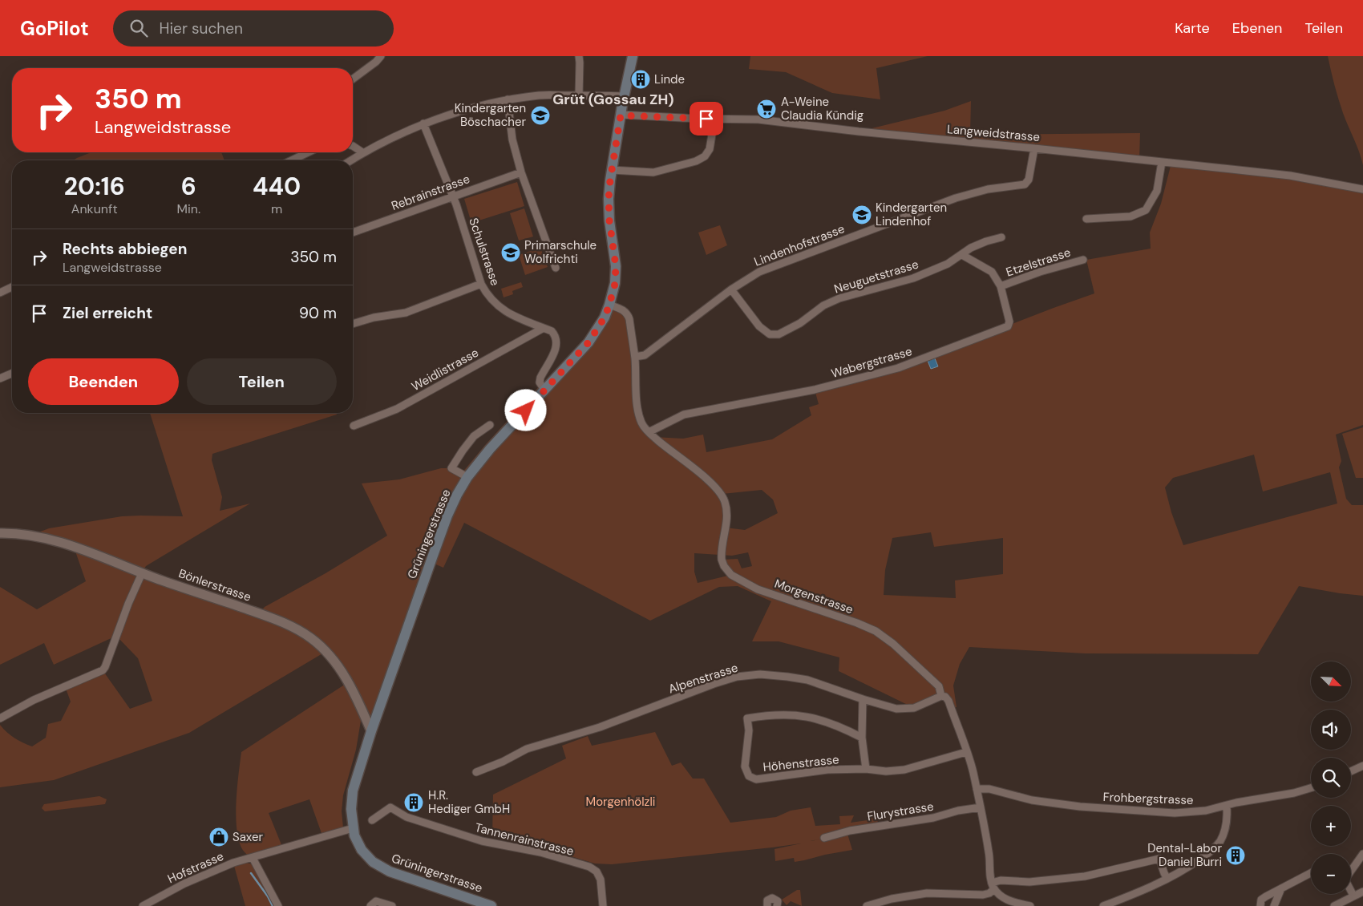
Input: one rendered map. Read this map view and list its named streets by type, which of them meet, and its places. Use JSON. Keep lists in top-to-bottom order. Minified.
{"streets":{"main road":["Grüningerstrasse"],"street":["Langweidstrasse","Rebrainstrasse","Lindenhofstrasse","Schulstrasse","Etzelstrasse","Neuguetstrasse","Wabergstrasse","Weidlistrasse","Bönlerstrasse","Morgenstrasse","Alpenstrasse","Höhenstrasse","Frohbergstrasse","Flurystrasse","Tannenrainstrasse","Hofstrasse"]},"crossings":[["Langweidstrasse","Lindenhofstrasse"],["Langweidstrasse","Grüningerstrasse"],["Rebrainstrasse","Schulstrasse"],["Lindenhofstrasse","Neuguetstrasse"],["Lindenhofstrasse","Morgenstrasse"],["Schulstrasse","Weidlistrasse"],["Schulstrasse","Grüningerstrasse"],["Etzelstrasse","Wabergstrasse"],["Neuguetstrasse","Wabergstrasse"],["Wabergstrasse","Morgenstrasse"],["Grüningerstrasse","Bönlerstrasse"],["Grüningerstrasse","Morgenstrasse"],["Grüningerstrasse","Hofstrasse"],["Morgenstrasse","Alpenstrasse"],["Morgenstrasse","Höhenstrasse"],["Morgenstrasse","Frohbergstrasse"],["Morgenstrasse","Flurystrasse"]],"districts":["Grüt (Gossau ZH)"],"parks":["Morgenhölzli"],"places":{"building":["Linde","H.R. Hediger GmbH","Dental-Labor Daniel Burri"],"supermarket":["A-Weine Claudia Kündig"],"school or university":["Kindergarten Böschacher","Kindergarten Lindenhof","Primarschule Wolfrichti"],"shop":["Saxer"]},"north":"bottom right","page":{"header":"GoPilot","search":"Hier suchen","nav":["Karte","Ebenen","Teilen"],"turn":["350 m","Langweidstrasse"],"eta":["20:16","Ankunft","6","Min.","440","m"],"list":[{"name":"Rechts abbiegen","note":"Langweidstrasse","value":"350 m"},{"name":"Ziel erreicht","value":"90 m"}],"buttons":["Beenden","Teilen"],"map_buttons":["+","−"]}}
